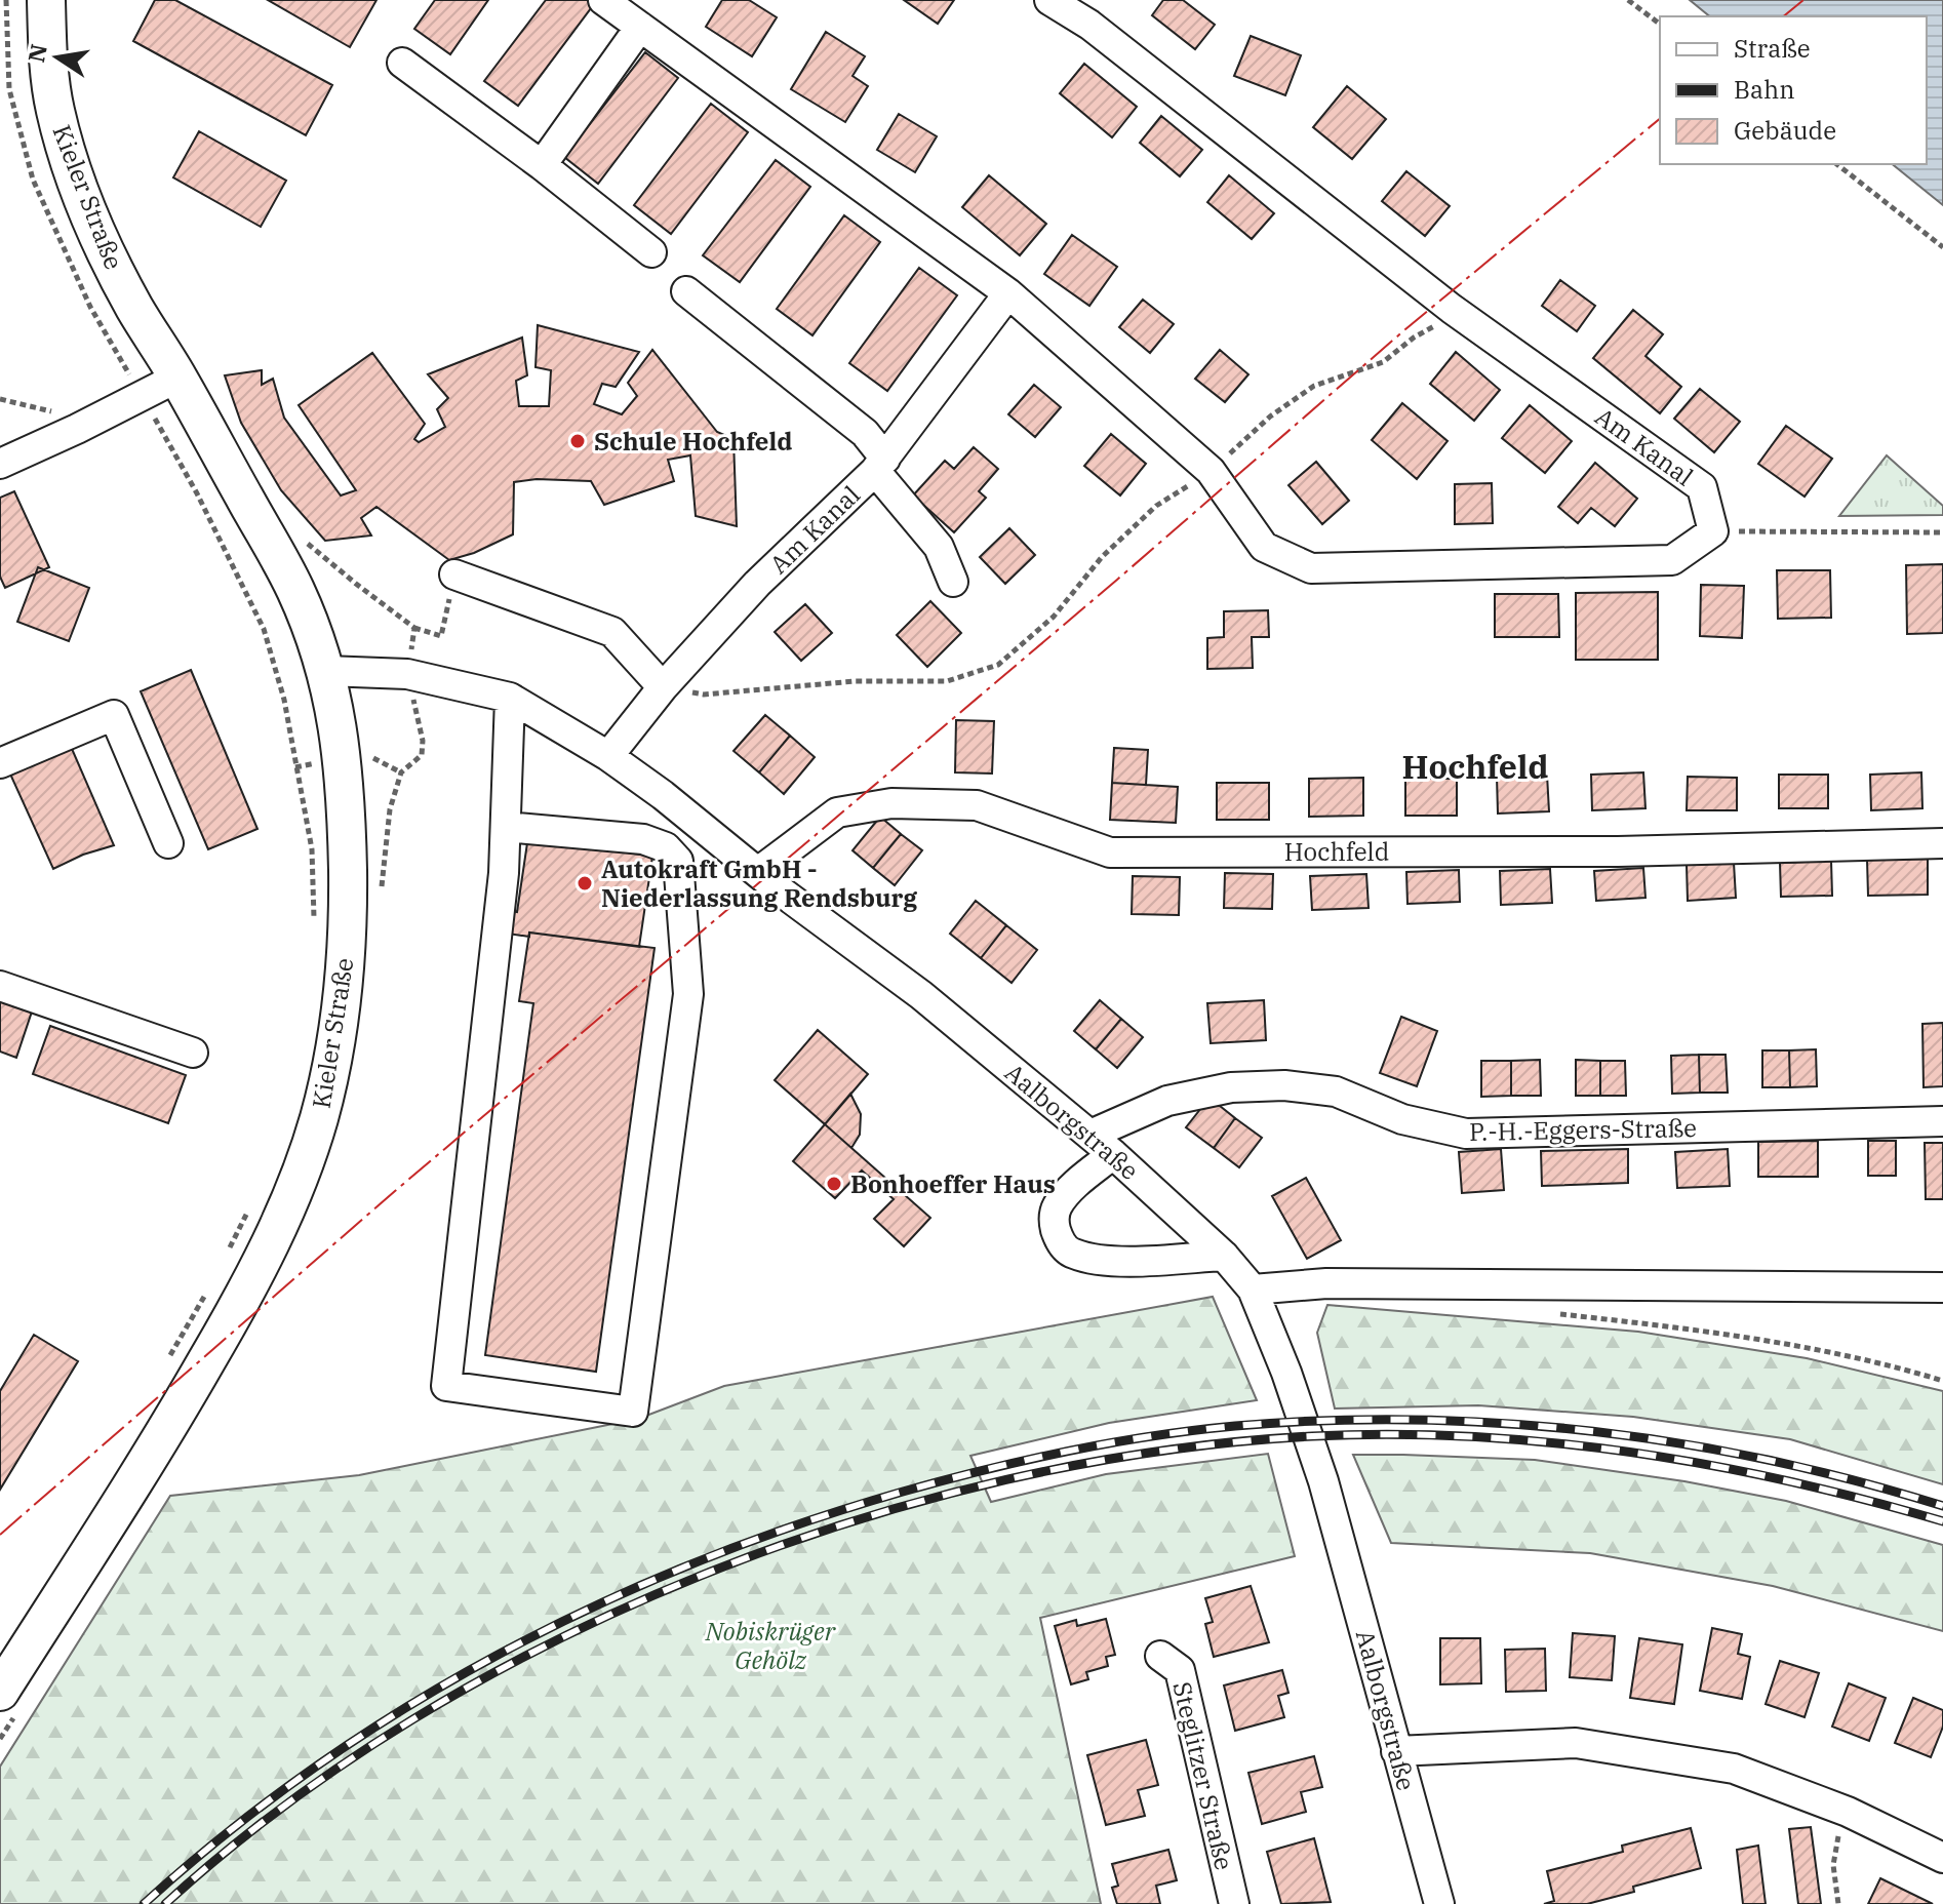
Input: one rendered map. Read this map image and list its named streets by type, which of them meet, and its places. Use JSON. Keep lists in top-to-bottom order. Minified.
{"streets":{"main road":["Kieler Straße"],"street":["Am Kanal","Hochfeld","Aalborgstraße","P.-H.-Eggers-Straße","Steglitzer Straße"]},"crossings":[["Kieler Straße","Aalborgstraße"],["Am Kanal","Aalborgstraße"],["Hochfeld","Aalborgstraße"],["Aalborgstraße","P.-H.-Eggers-Straße"]],"districts":["Hochfeld"],"parks":["Nobiskrüger Gehölz"],"places":["Schule Hochfeld","Autokraft GmbH - Niederlassung Rendsburg","Bonhoeffer Haus"],"legend":["Straße","Bahn","Gebäude"],"north":"left"}
